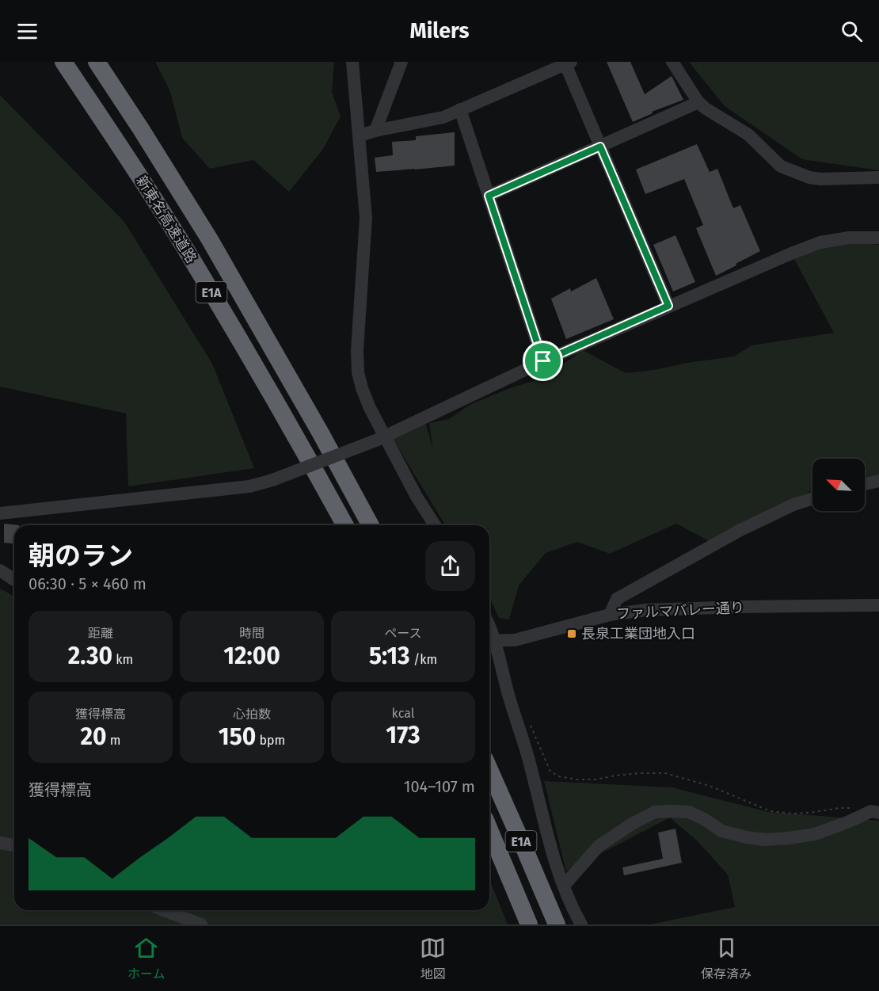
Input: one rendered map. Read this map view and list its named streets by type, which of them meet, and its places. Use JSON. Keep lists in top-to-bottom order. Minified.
{"streets":{"highway":["新東名高速道路","E1A"],"street":["ファルマバレー通り"]},"places":{"transit":["長泉工業団地入口"]},"north":"top left","page":{"header":"Milers","heading":["朝のラン","06:30 · 5 × 460 m"],"stats":[["距離","2.30 km"],["時間","12:00"],["ペース","5:13 /km"],["獲得標高","20 m"],["心拍数","150 bpm"],["kcal","173"]],"chart":["獲得標高","104–107 m"],"tabs":["ホーム","地図","保存済み"]}}
